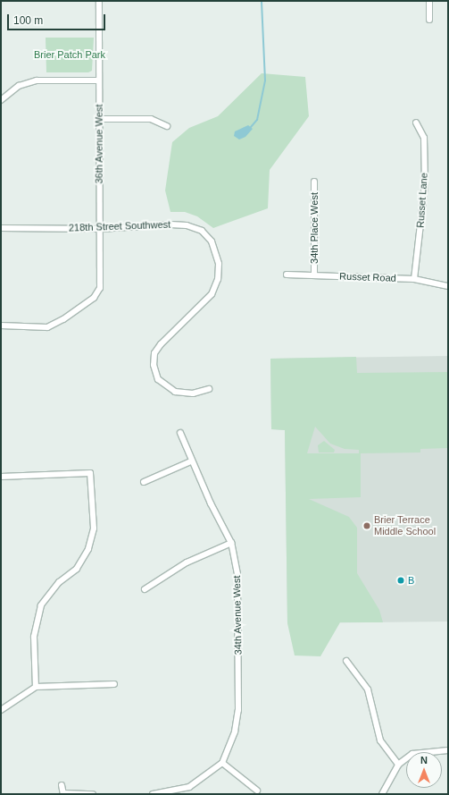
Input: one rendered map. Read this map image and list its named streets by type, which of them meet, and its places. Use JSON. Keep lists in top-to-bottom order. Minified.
{"streets":{"street":["36th Avenue West","Russet Lane","218th Street Southwest","34th Place West","Russet Road","34th Avenue West"]},"crossings":[["36th Avenue West","218th Street Southwest"],["Russet Lane","Russet Road"],["34th Place West","Russet Road"]],"parks":["Brier Patch Park"],"places":["Brier Terrace Middle School","B"],"scale_bar":"100 m","north":"top"}
